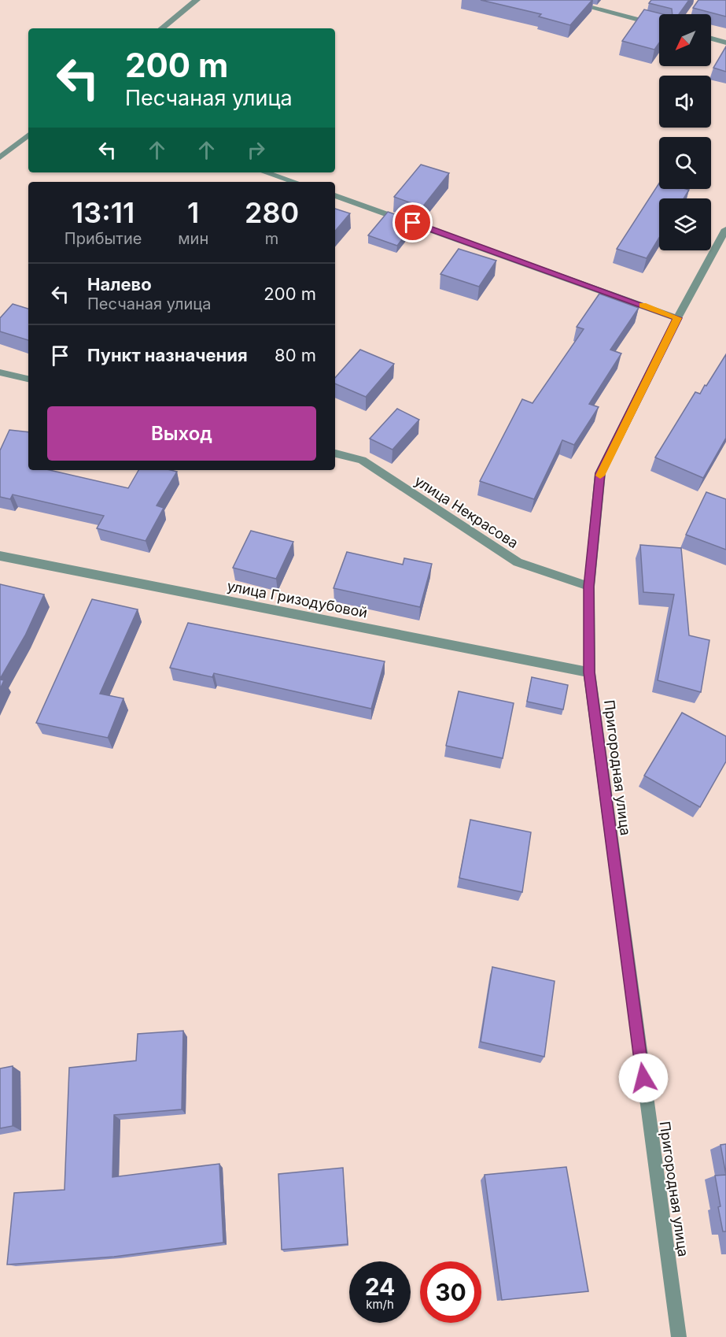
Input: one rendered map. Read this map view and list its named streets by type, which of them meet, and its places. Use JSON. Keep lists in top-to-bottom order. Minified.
{"streets":{"street":["улица Некрасова","улица Гризодубовой","Пригородная улица"]},"crossings":[["улица Некрасова","Пригородная улица"],["улица Гризодубовой","Пригородная улица"]],"north":"bottom left","page":{"turn":["200 m","Песчаная улица"],"eta":["13:11","Прибытие","1","мин","280","m"],"list":[{"name":"Налево","note":"Песчаная улица","value":"200 m"},{"name":"Пункт назначения","value":"80 m"}],"buttons":"Выход","speed":"24 km/h","limit":"30"}}
